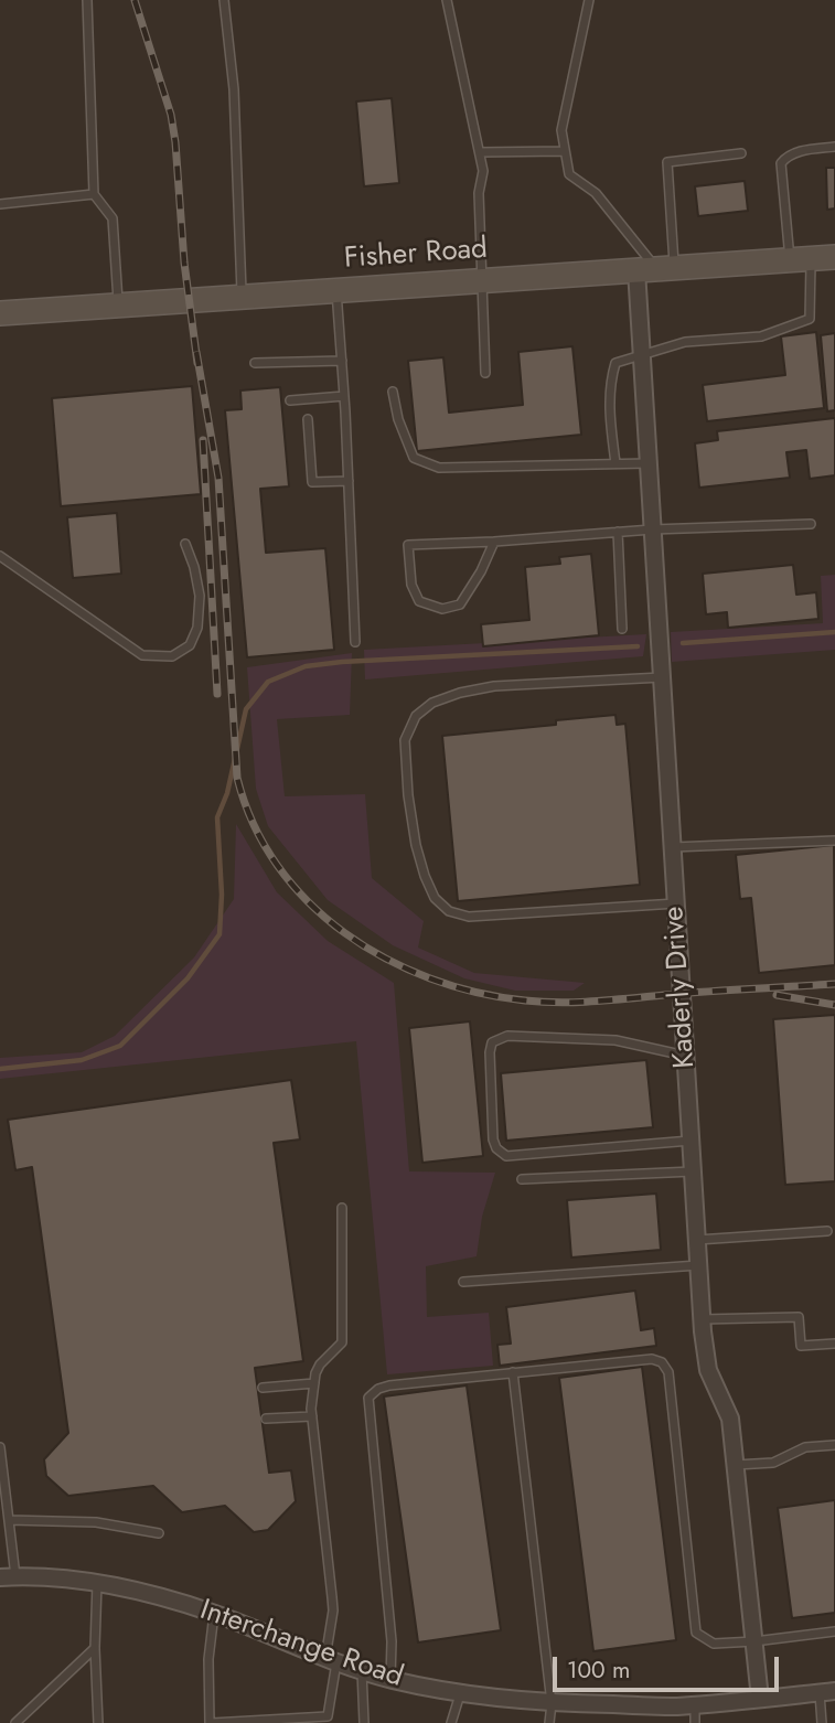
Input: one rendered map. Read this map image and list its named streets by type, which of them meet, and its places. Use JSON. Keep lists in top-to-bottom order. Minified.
{"streets":{"main road":["Fisher Road"],"street":["Kaderly Drive","Interchange Road"]},"crossings":[["Fisher Road","Kaderly Drive"],["Kaderly Drive","Interchange Road"]],"scale_bar":"100 m"}
